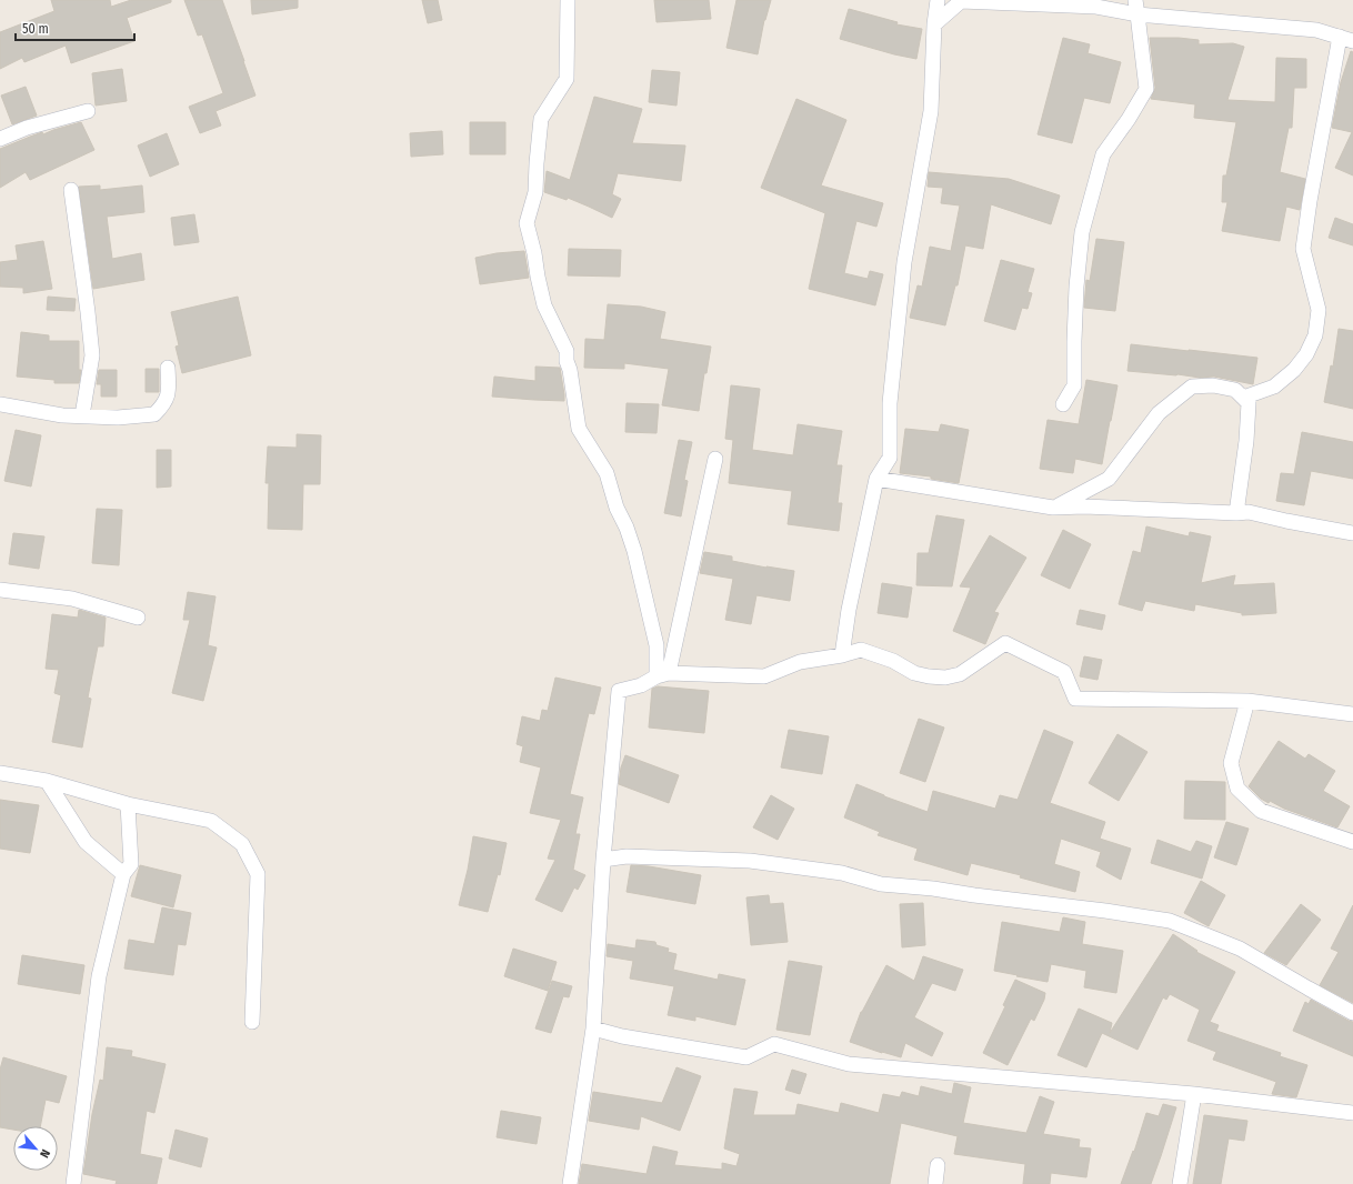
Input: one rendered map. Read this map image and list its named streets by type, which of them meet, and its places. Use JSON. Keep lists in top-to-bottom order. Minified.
{"scale_bar":"50 m","north":"bottom right"}
